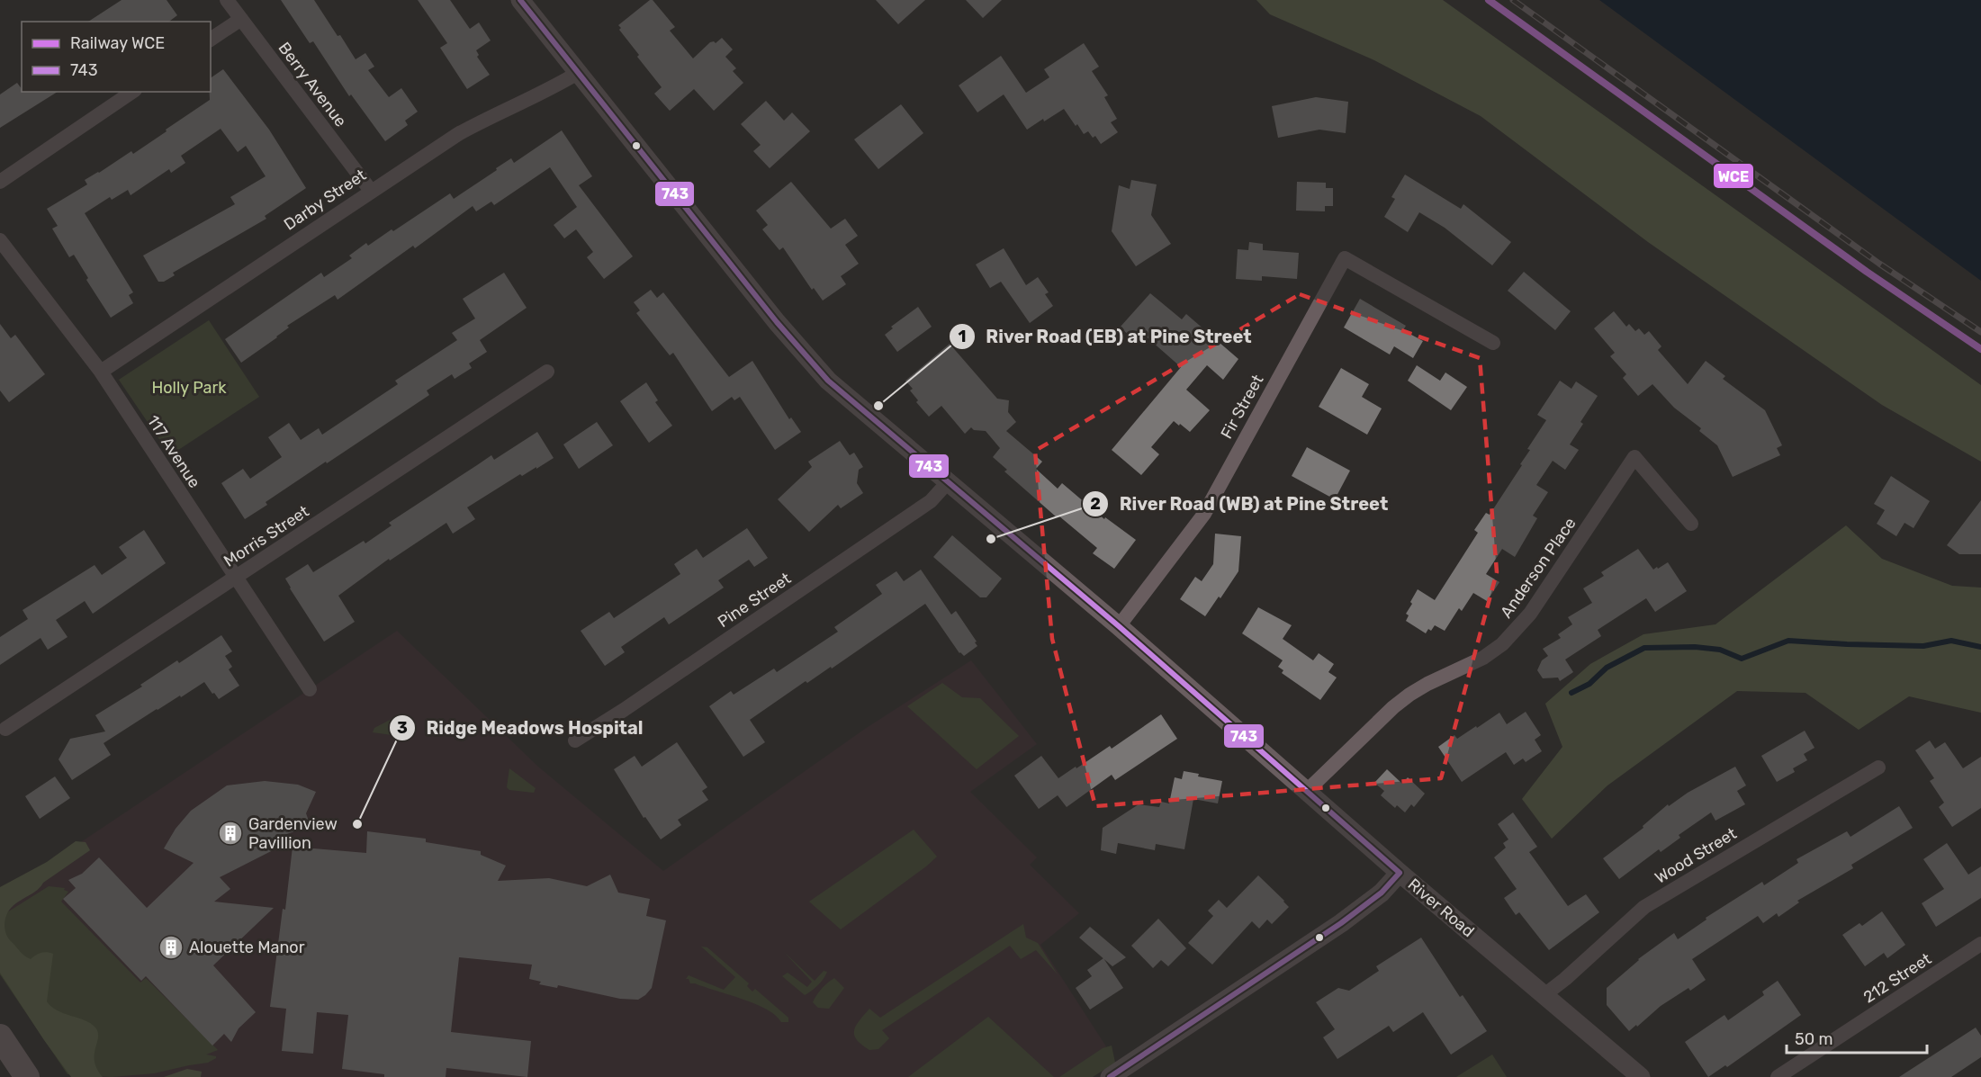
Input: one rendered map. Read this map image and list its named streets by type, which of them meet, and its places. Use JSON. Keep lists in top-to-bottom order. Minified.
{"streets":{"street":["Berry Avenue","Darby Street","Fir Street","117 Avenue","Morris Street","Anderson Place","Pine Street","Wood Street","River Road","212 Street"]},"crossings":[["Berry Avenue","Darby Street"],["Darby Street","117 Avenue"],["Darby Street","River Road"],["Fir Street","River Road"],["117 Avenue","Morris Street"],["Anderson Place","River Road"],["Pine Street","River Road"],["Wood Street","River Road"]],"parks":["Holly Park"],"places":{"other":["River Road (EB) at Pine Street","River Road (WB) at Pine Street","Ridge Meadows Hospital"],"building":["Gardenview Pavillion","Alouette Manor"]},"lines":["rail line WCE","transit line 743"],"legend":["Railway WCE","743"],"scale_bar":"50 m"}
